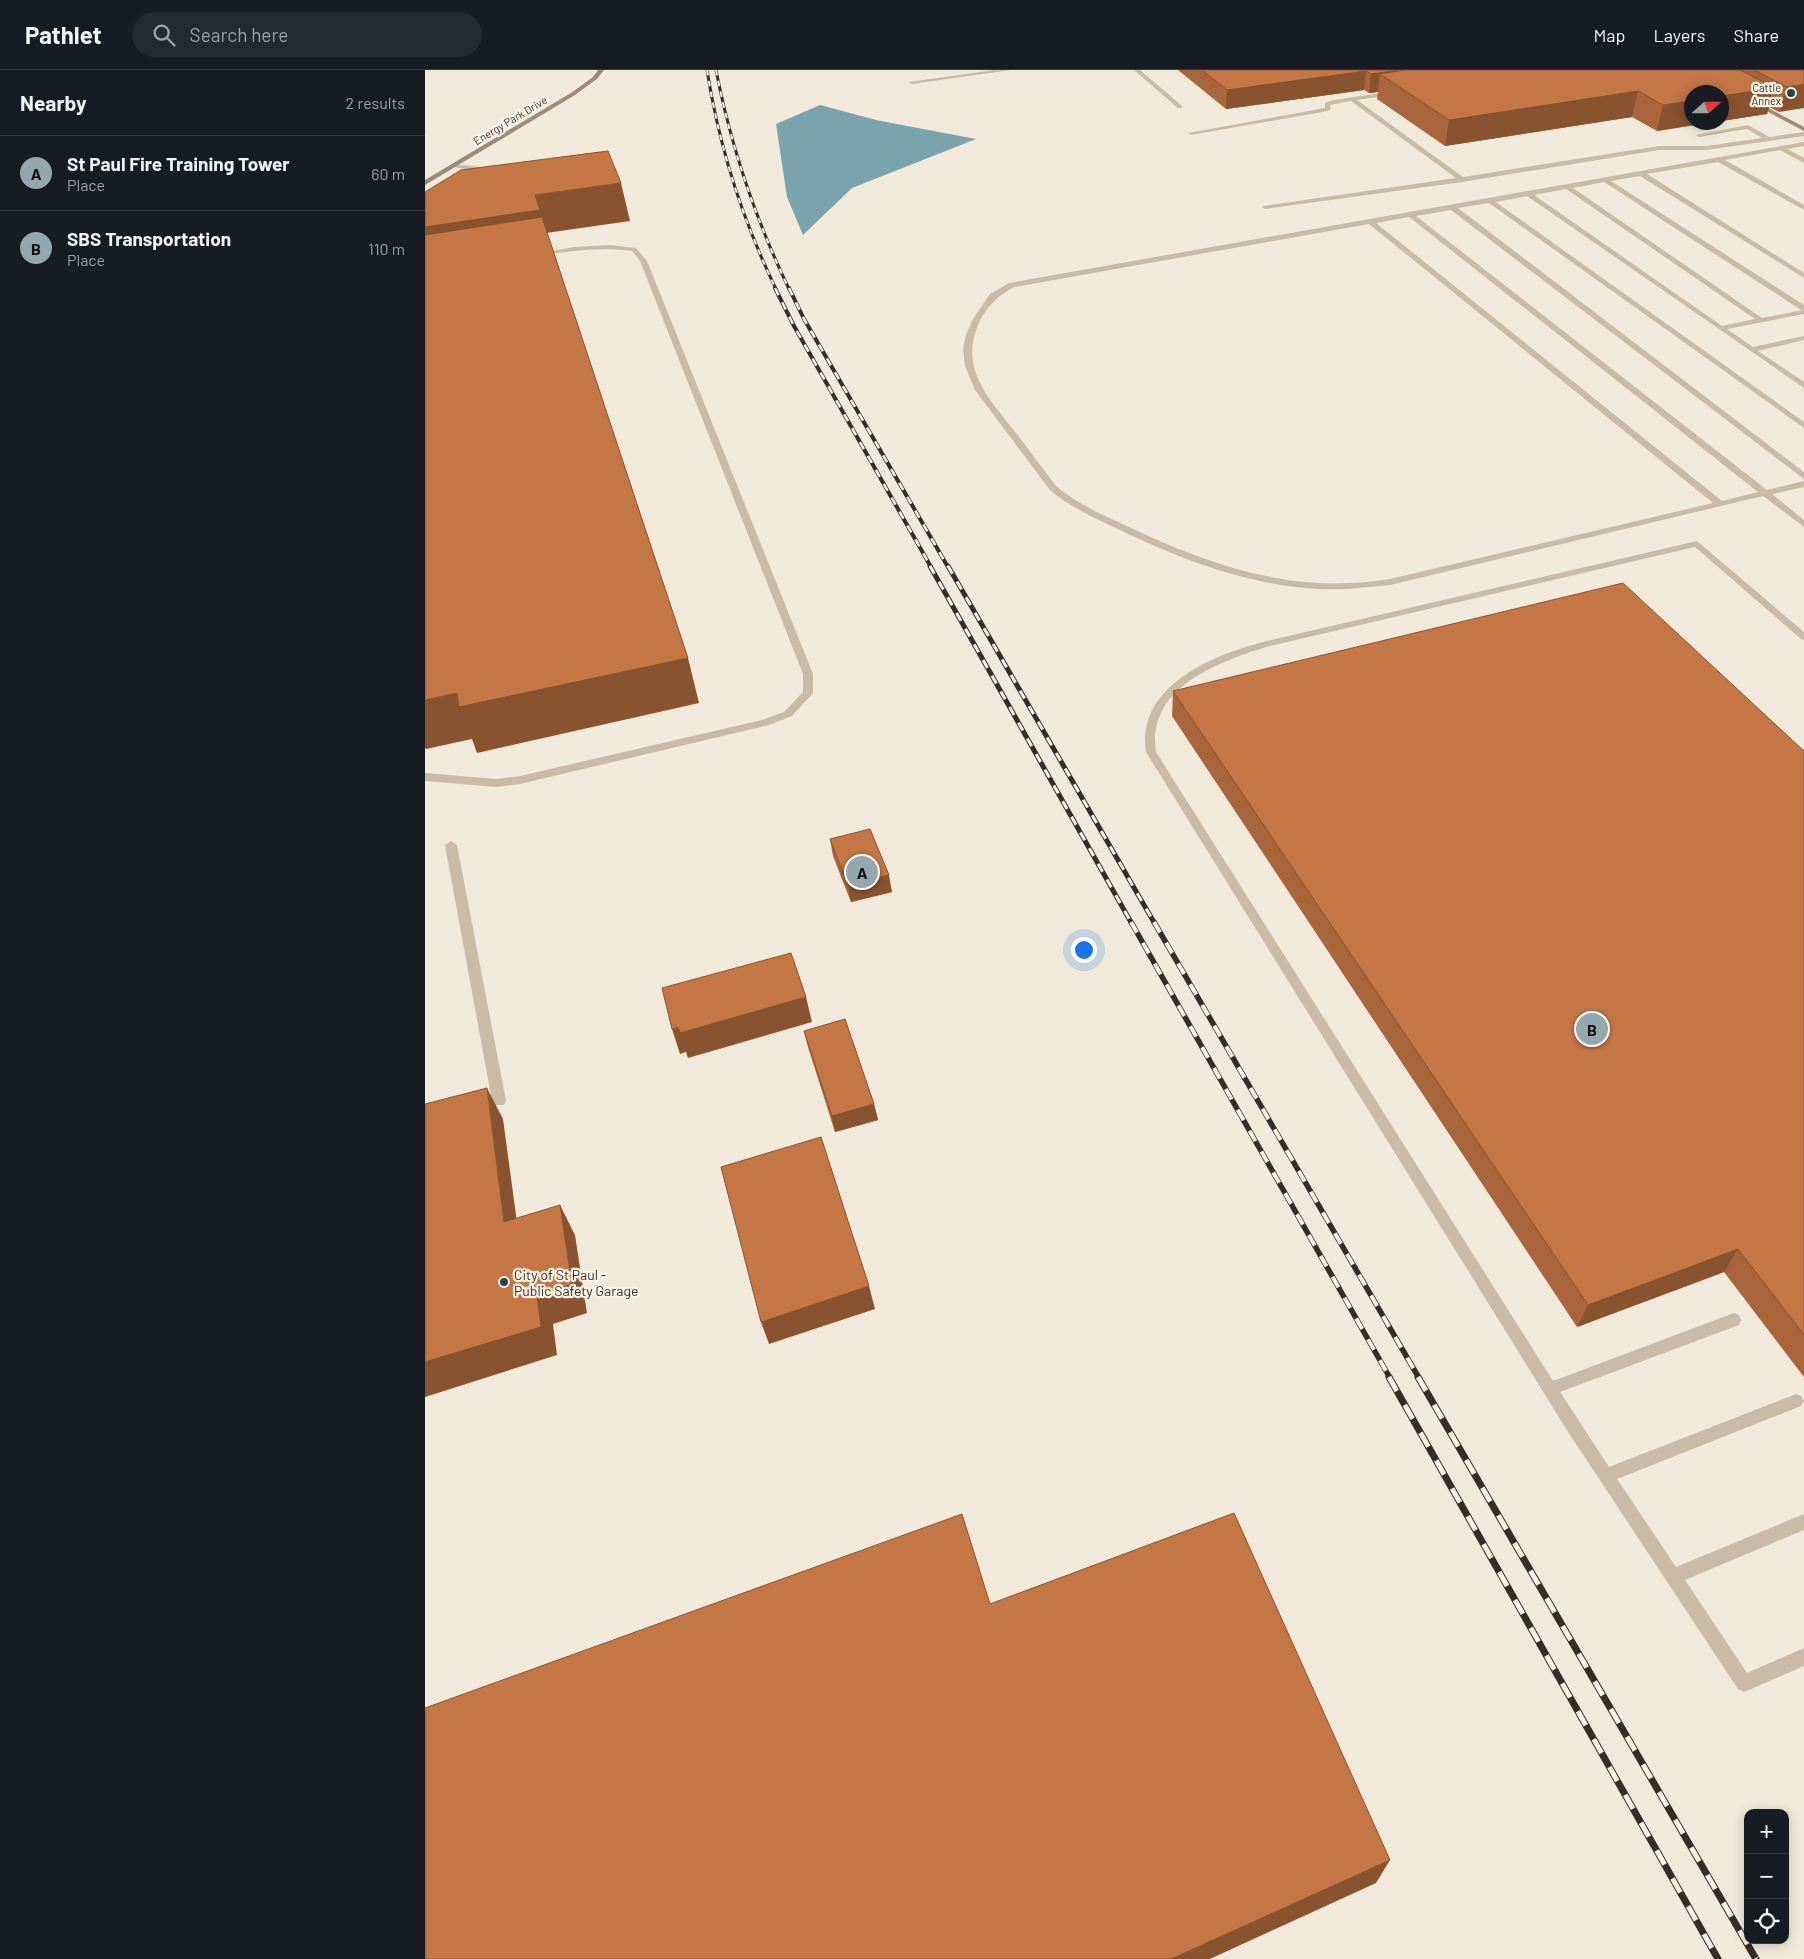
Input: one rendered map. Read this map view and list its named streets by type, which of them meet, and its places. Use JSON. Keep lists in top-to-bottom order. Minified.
{"streets":{"street":["Energy Park Drive"]},"places":["Cattle Annex","City of St Paul - Public Safety Garage"],"north":"right","page":{"header":"Pathlet","search":"Search here","nav":["Map","Layers","Share"],"heading":["Nearby","2 results"],"list":[{"mark":"A","name":"St Paul Fire Training Tower","note":"Place","value":"60 m"},{"mark":"B","name":"SBS Transportation","note":"Place","value":"110 m"}],"pins":["A","B"],"map_buttons":["+","−"]}}
